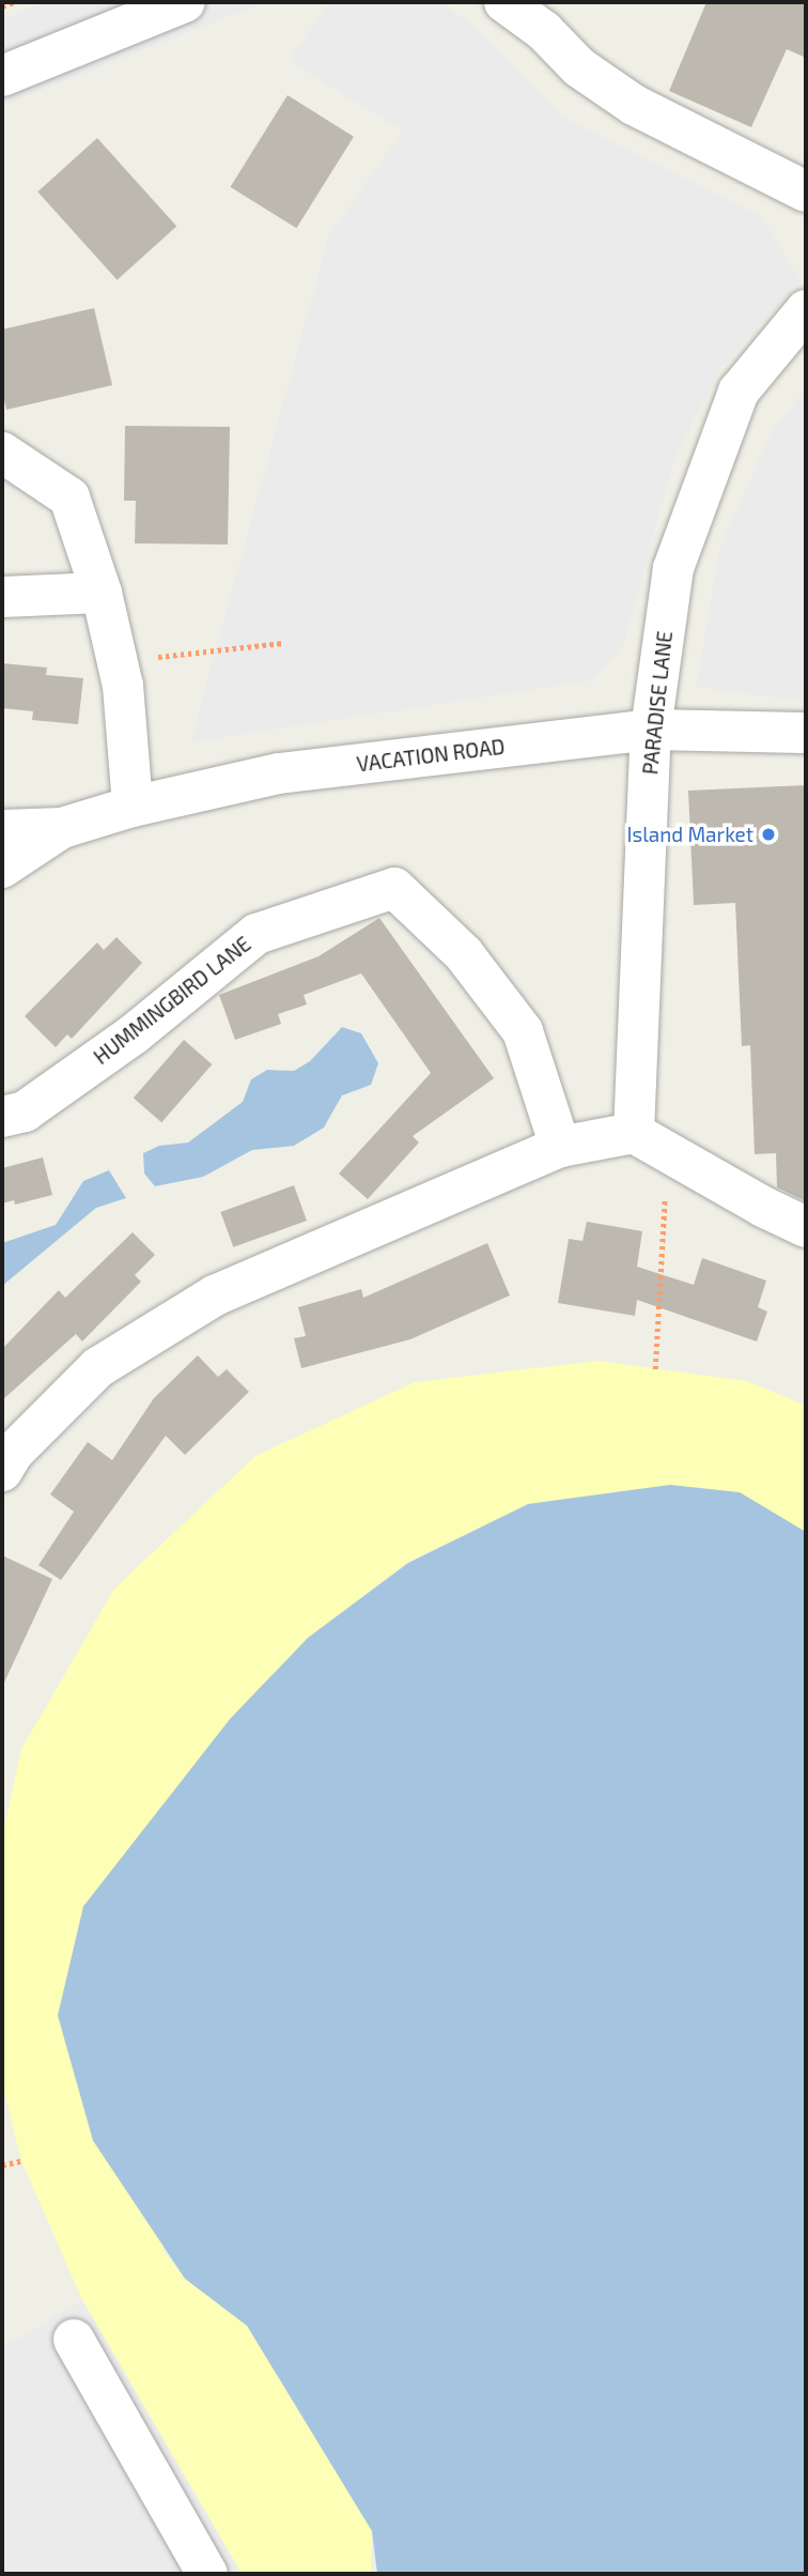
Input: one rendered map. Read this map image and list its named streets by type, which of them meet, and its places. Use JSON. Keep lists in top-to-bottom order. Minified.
{"streets":{"street":["PARADISE LANE","VACATION ROAD","HUMMINGBIRD LANE"]},"crossings":[["PARADISE LANE","VACATION ROAD"]],"places":["Island Market"]}
